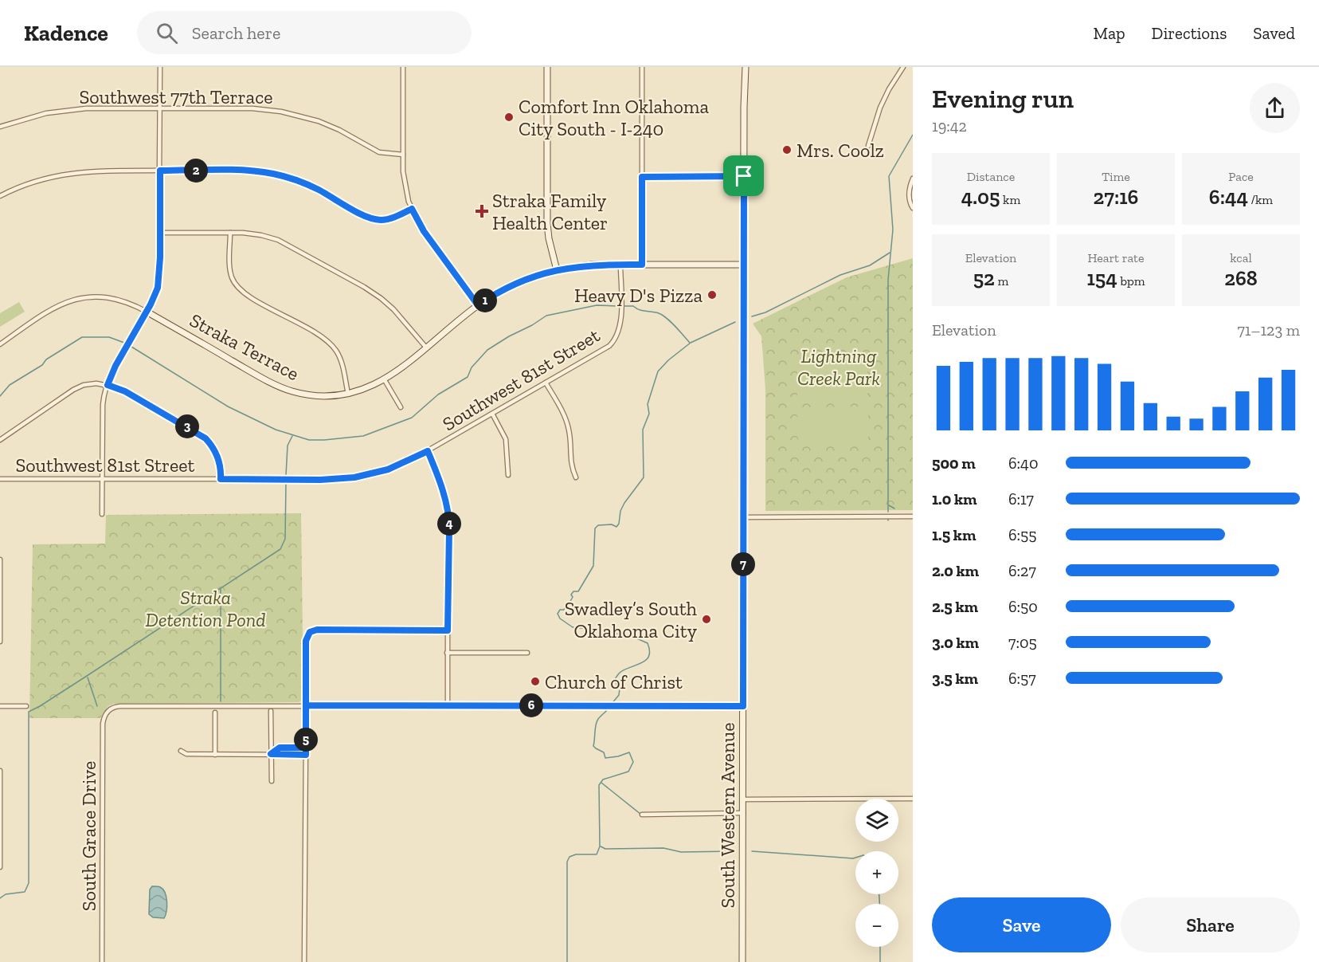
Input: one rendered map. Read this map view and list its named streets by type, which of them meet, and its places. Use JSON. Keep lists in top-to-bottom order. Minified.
{"streets":{"main road":["Straka Terrace","South Western Avenue"],"street":["Southwest 77th Terrace","Southwest 81st Street","South Grace Drive"]},"crossings":[["Straka Terrace","Southwest 81st Street"],["Straka Terrace","South Western Avenue"]],"parks":["Lightning Creek Park","Straka Detention Pond"],"places":{"other":["Comfort Inn Oklahoma City South - I-240","Mrs. Coolz","Heavy D's Pizza","Swadley’s South Oklahoma City","Church of Christ"],"health":["Straka Family Health Center"]},"page":{"header":"Kadence","search":"Search here","nav":["Map","Directions","Saved"],"heading":["Evening run","19:42"],"stats":[["Distance","4.05 km"],["Time","27:16"],["Pace","6:44 /km"],["Elevation","52 m"],["Heart rate","154 bpm"],["kcal","268"]],"pins":["2","1","3","4","7","6","5"],"chart":["Elevation","71–123 m"],"list":[{"name":"500 m","note":"6:40"},{"name":"1.0 km","note":"6:17"},{"name":"1.5 km","note":"6:55"},{"name":"2.0 km","note":"6:27"},{"name":"2.5 km","note":"6:50"},{"name":"3.0 km","note":"7:05"},{"name":"3.5 km","note":"6:57"}],"map_buttons":["+","−"],"buttons":["Save","Share"]}}
